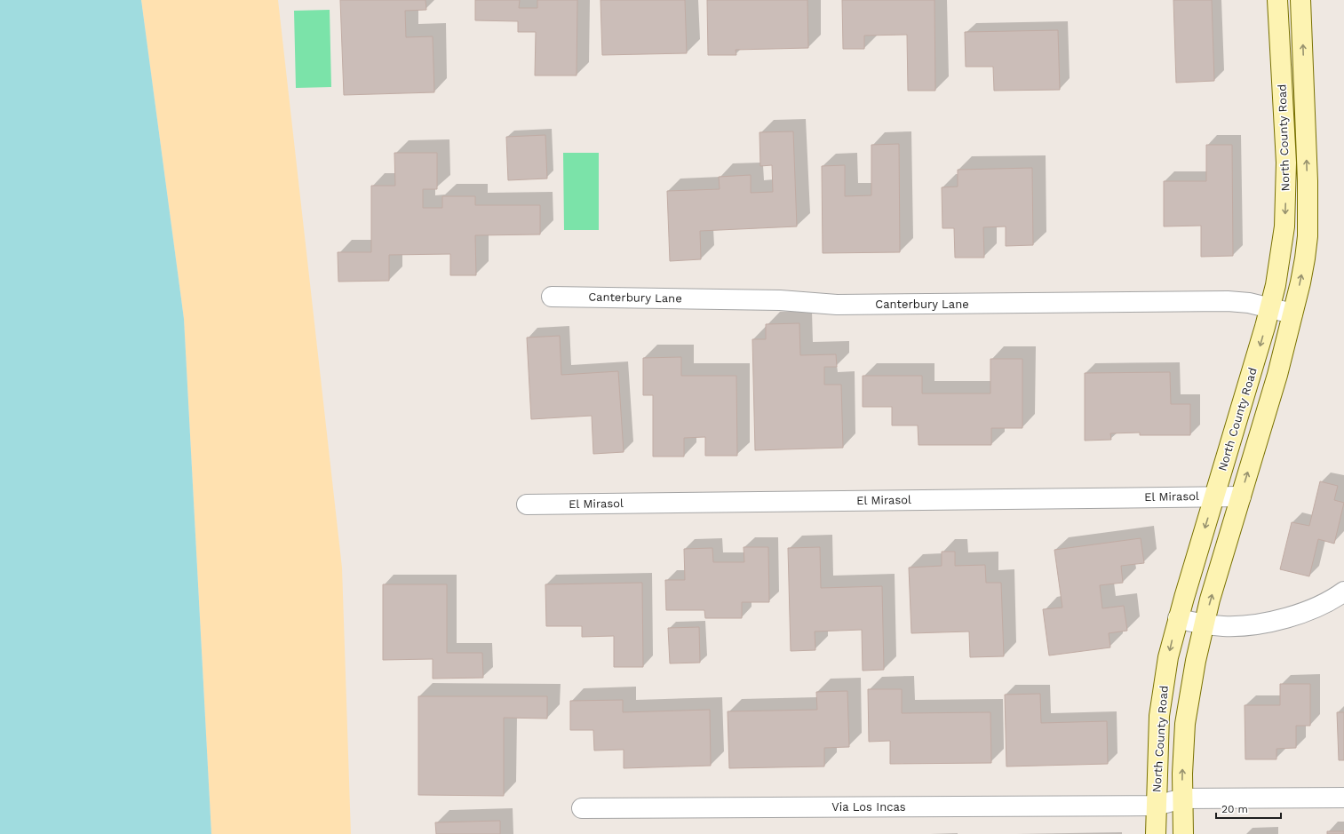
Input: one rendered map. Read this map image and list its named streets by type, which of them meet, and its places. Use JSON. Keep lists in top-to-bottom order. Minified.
{"streets":{"street":["North County Road","Canterbury Lane","El Mirasol","Via Los Incas"]},"crossings":[["North County Road","Canterbury Lane"],["North County Road","El Mirasol"],["North County Road","Via Los Incas"]],"scale_bar":"20 m"}
